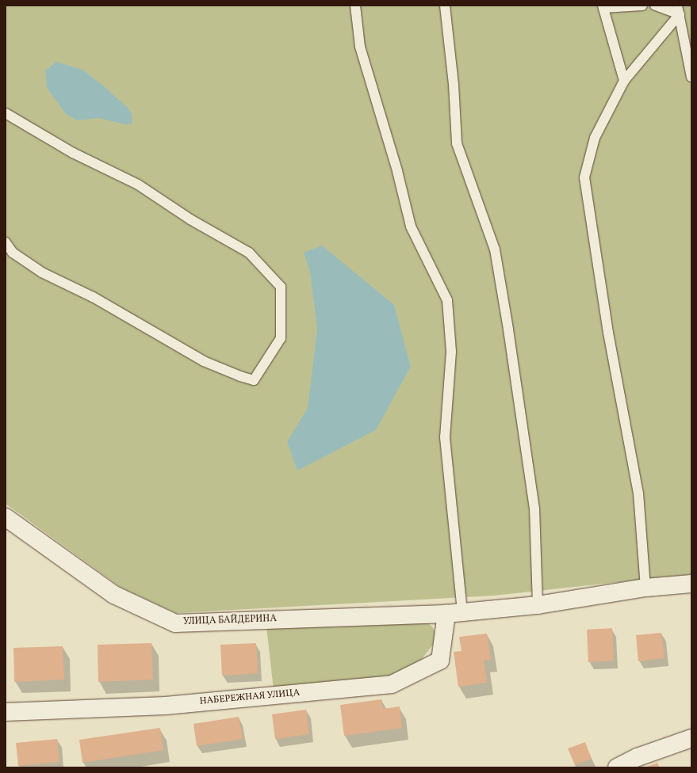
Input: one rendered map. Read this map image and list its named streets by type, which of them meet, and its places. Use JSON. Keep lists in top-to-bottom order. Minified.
{"streets":{"street":["УЛИЦА БАЙДЕРИНА","НАБЕРЕЖНАЯ УЛИЦА"]},"crossings":[["УЛИЦА БАЙДЕРИНА","НАБЕРЕЖНАЯ УЛИЦА"]]}
